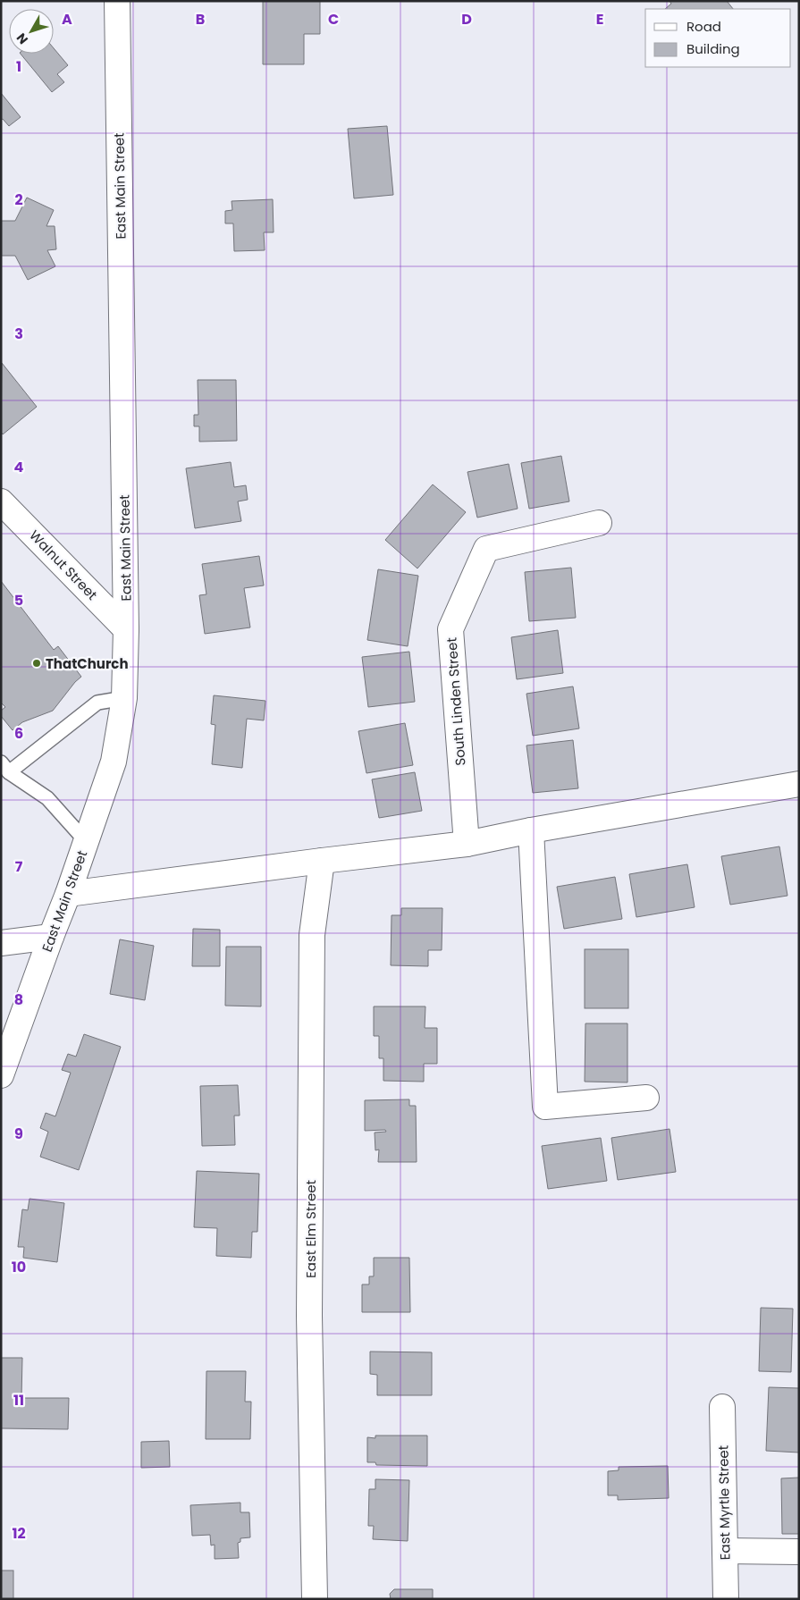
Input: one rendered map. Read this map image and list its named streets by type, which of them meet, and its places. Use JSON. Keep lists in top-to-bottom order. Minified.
{"streets":{"street":["East Main Street","Walnut Street","South Linden Street","East Elm Street","East Myrtle Street"]},"crossings":[["East Main Street","Walnut Street"]],"places":["ThatChurch"],"legend":["Road","Building"],"north":"bottom left","grid":{"columns":["A","B","C","D","E"],"rows":["1","2","3","4","5","6","7","8","9","10","11","12"]}}
